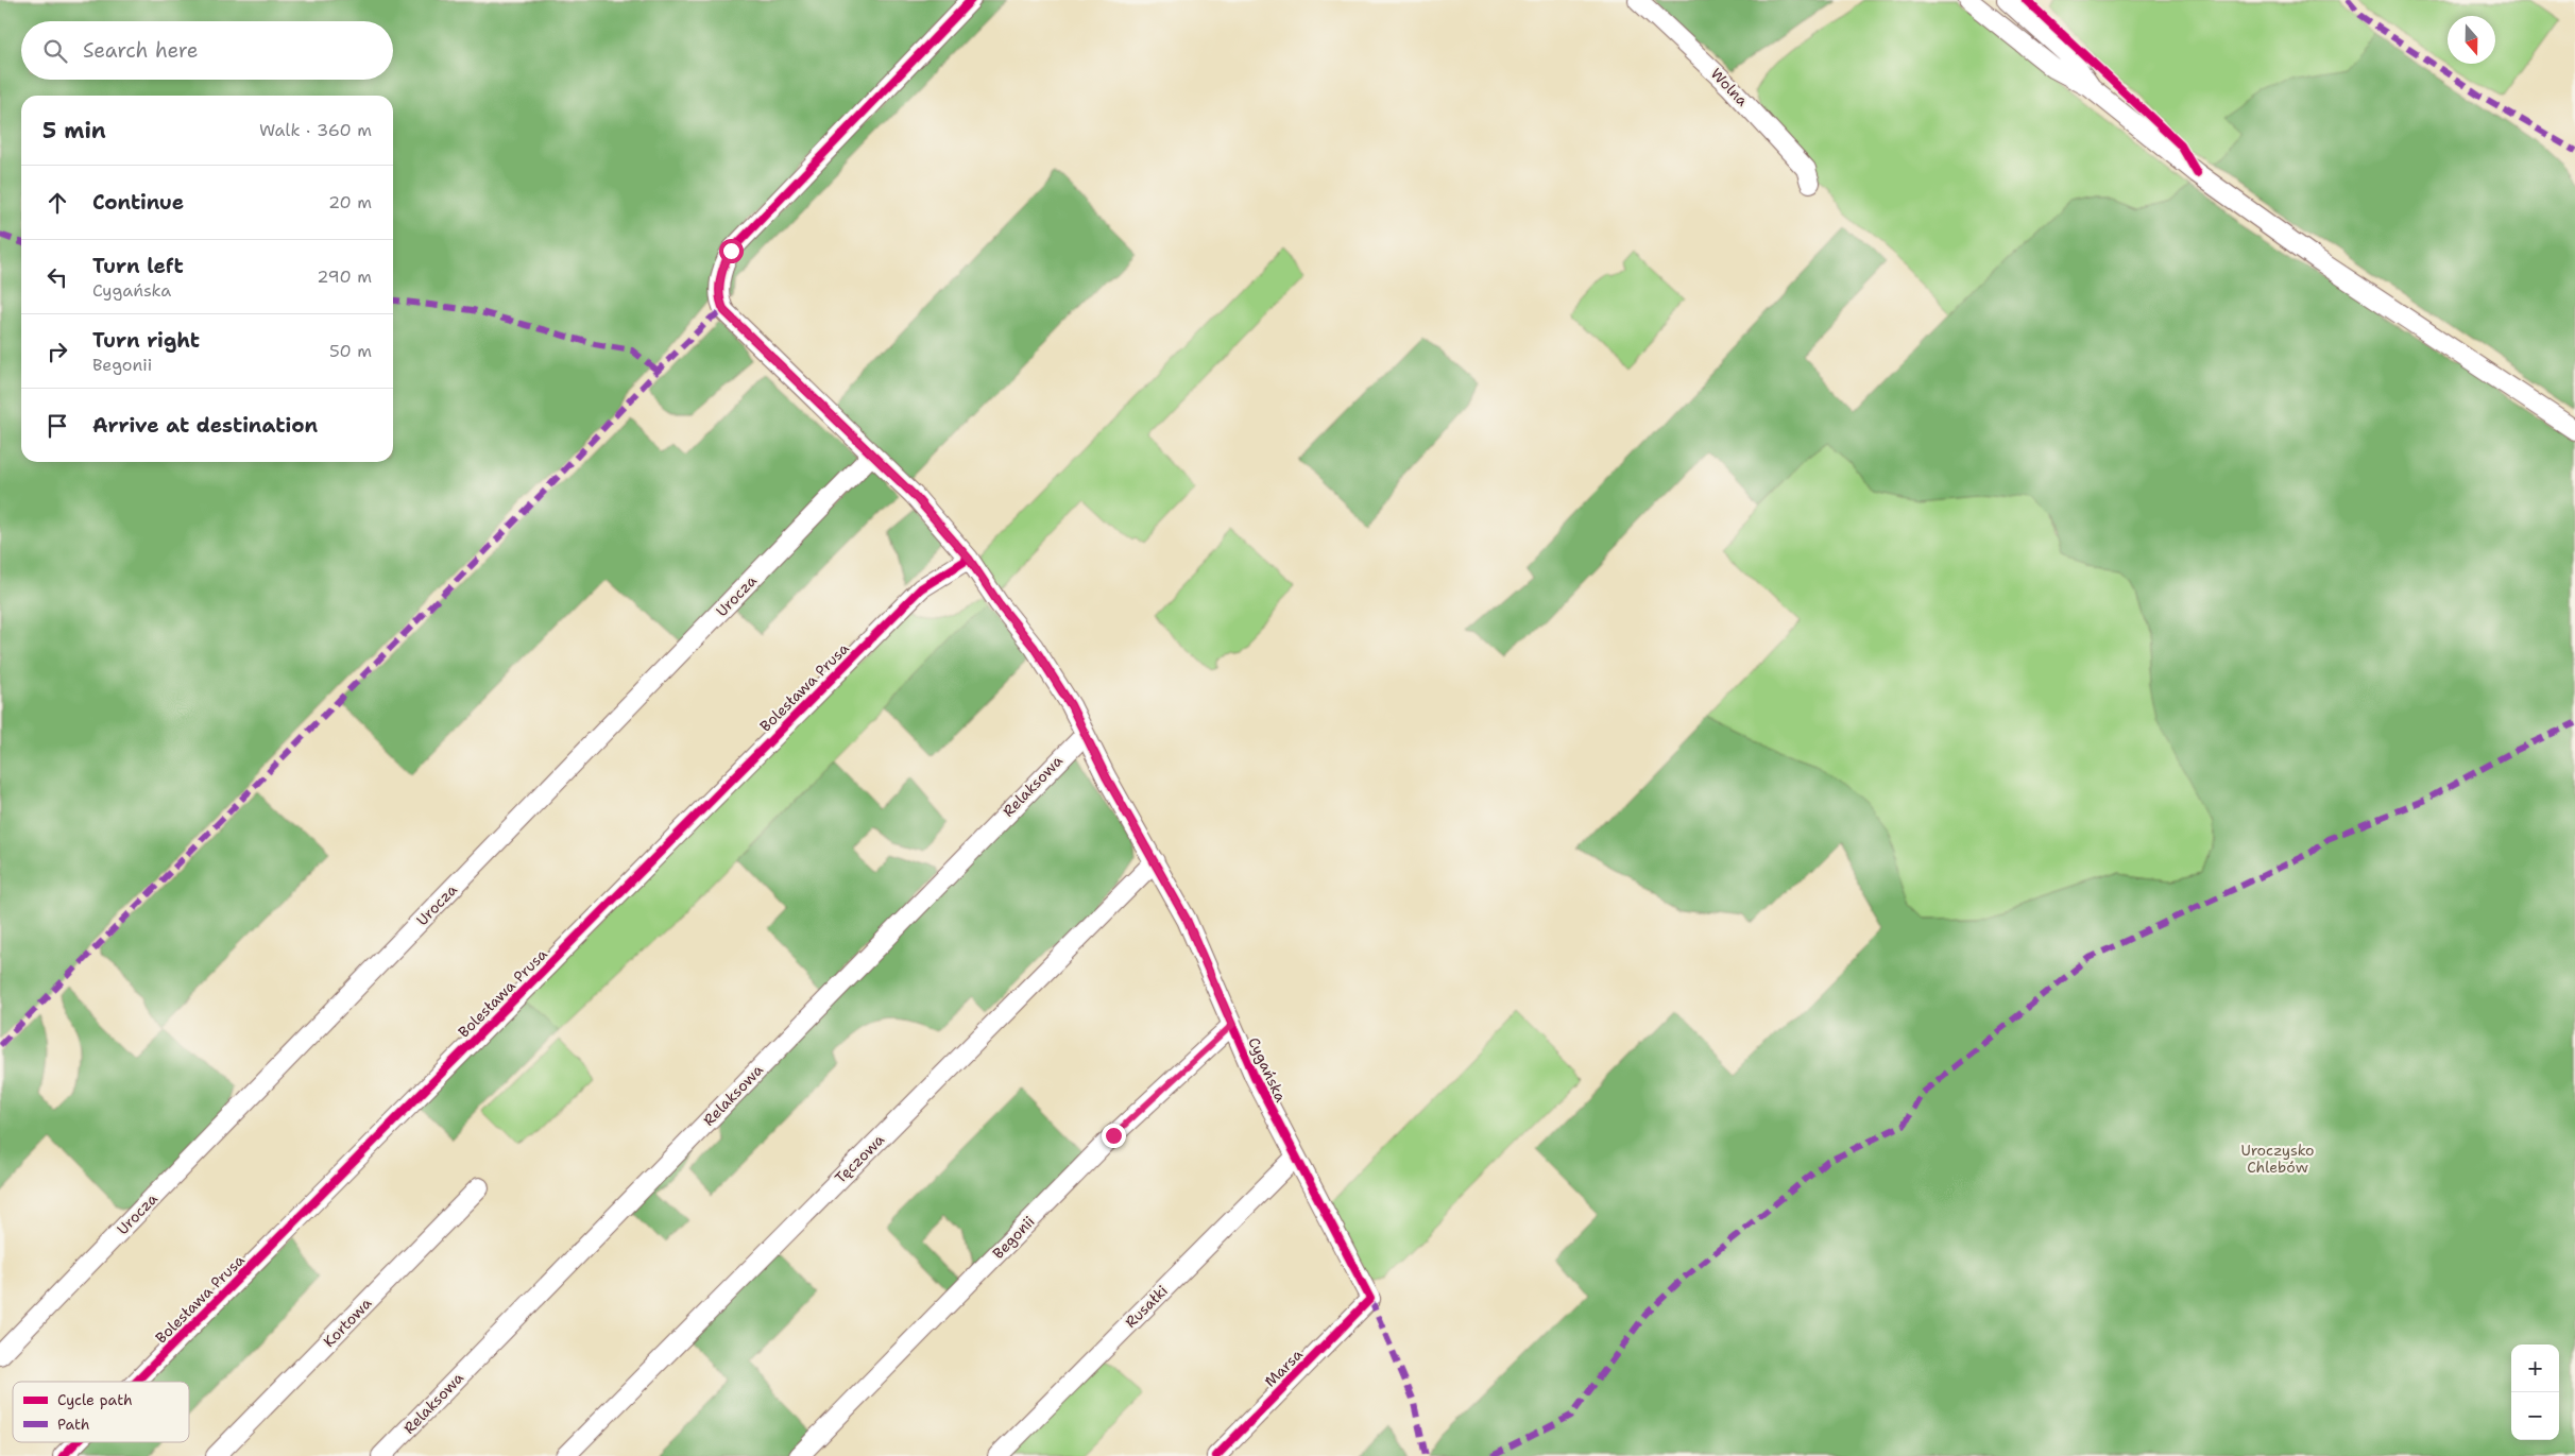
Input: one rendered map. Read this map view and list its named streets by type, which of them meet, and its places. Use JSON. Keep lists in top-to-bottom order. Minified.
{"streets":{"street":["Wolna","Urocza","Bolesława Prusa","Relaksowa","Cygańska","Tęczowa","Begonii","Rusałki","Kortowa","Marsa"]},"crossings":[["Urocza","Cygańska"],["Bolesława Prusa","Cygańska"],["Relaksowa","Cygańska"],["Cygańska","Tęczowa"],["Cygańska","Begonii"],["Cygańska","Rusałki"],["Cygańska","Marsa"]],"parks":["Uroczysko Chlebów"],"legend":["Cycle path","Path"],"north":"bottom","page":{"search":"Search here","heading":["5 min","Walk · 360 m"],"list":[["Continue","20 m"],["Turn left","Cygańska","290 m"],["Turn right","Begonii","50 m"],"Arrive at destination"],"map_buttons":["+","−"]}}
